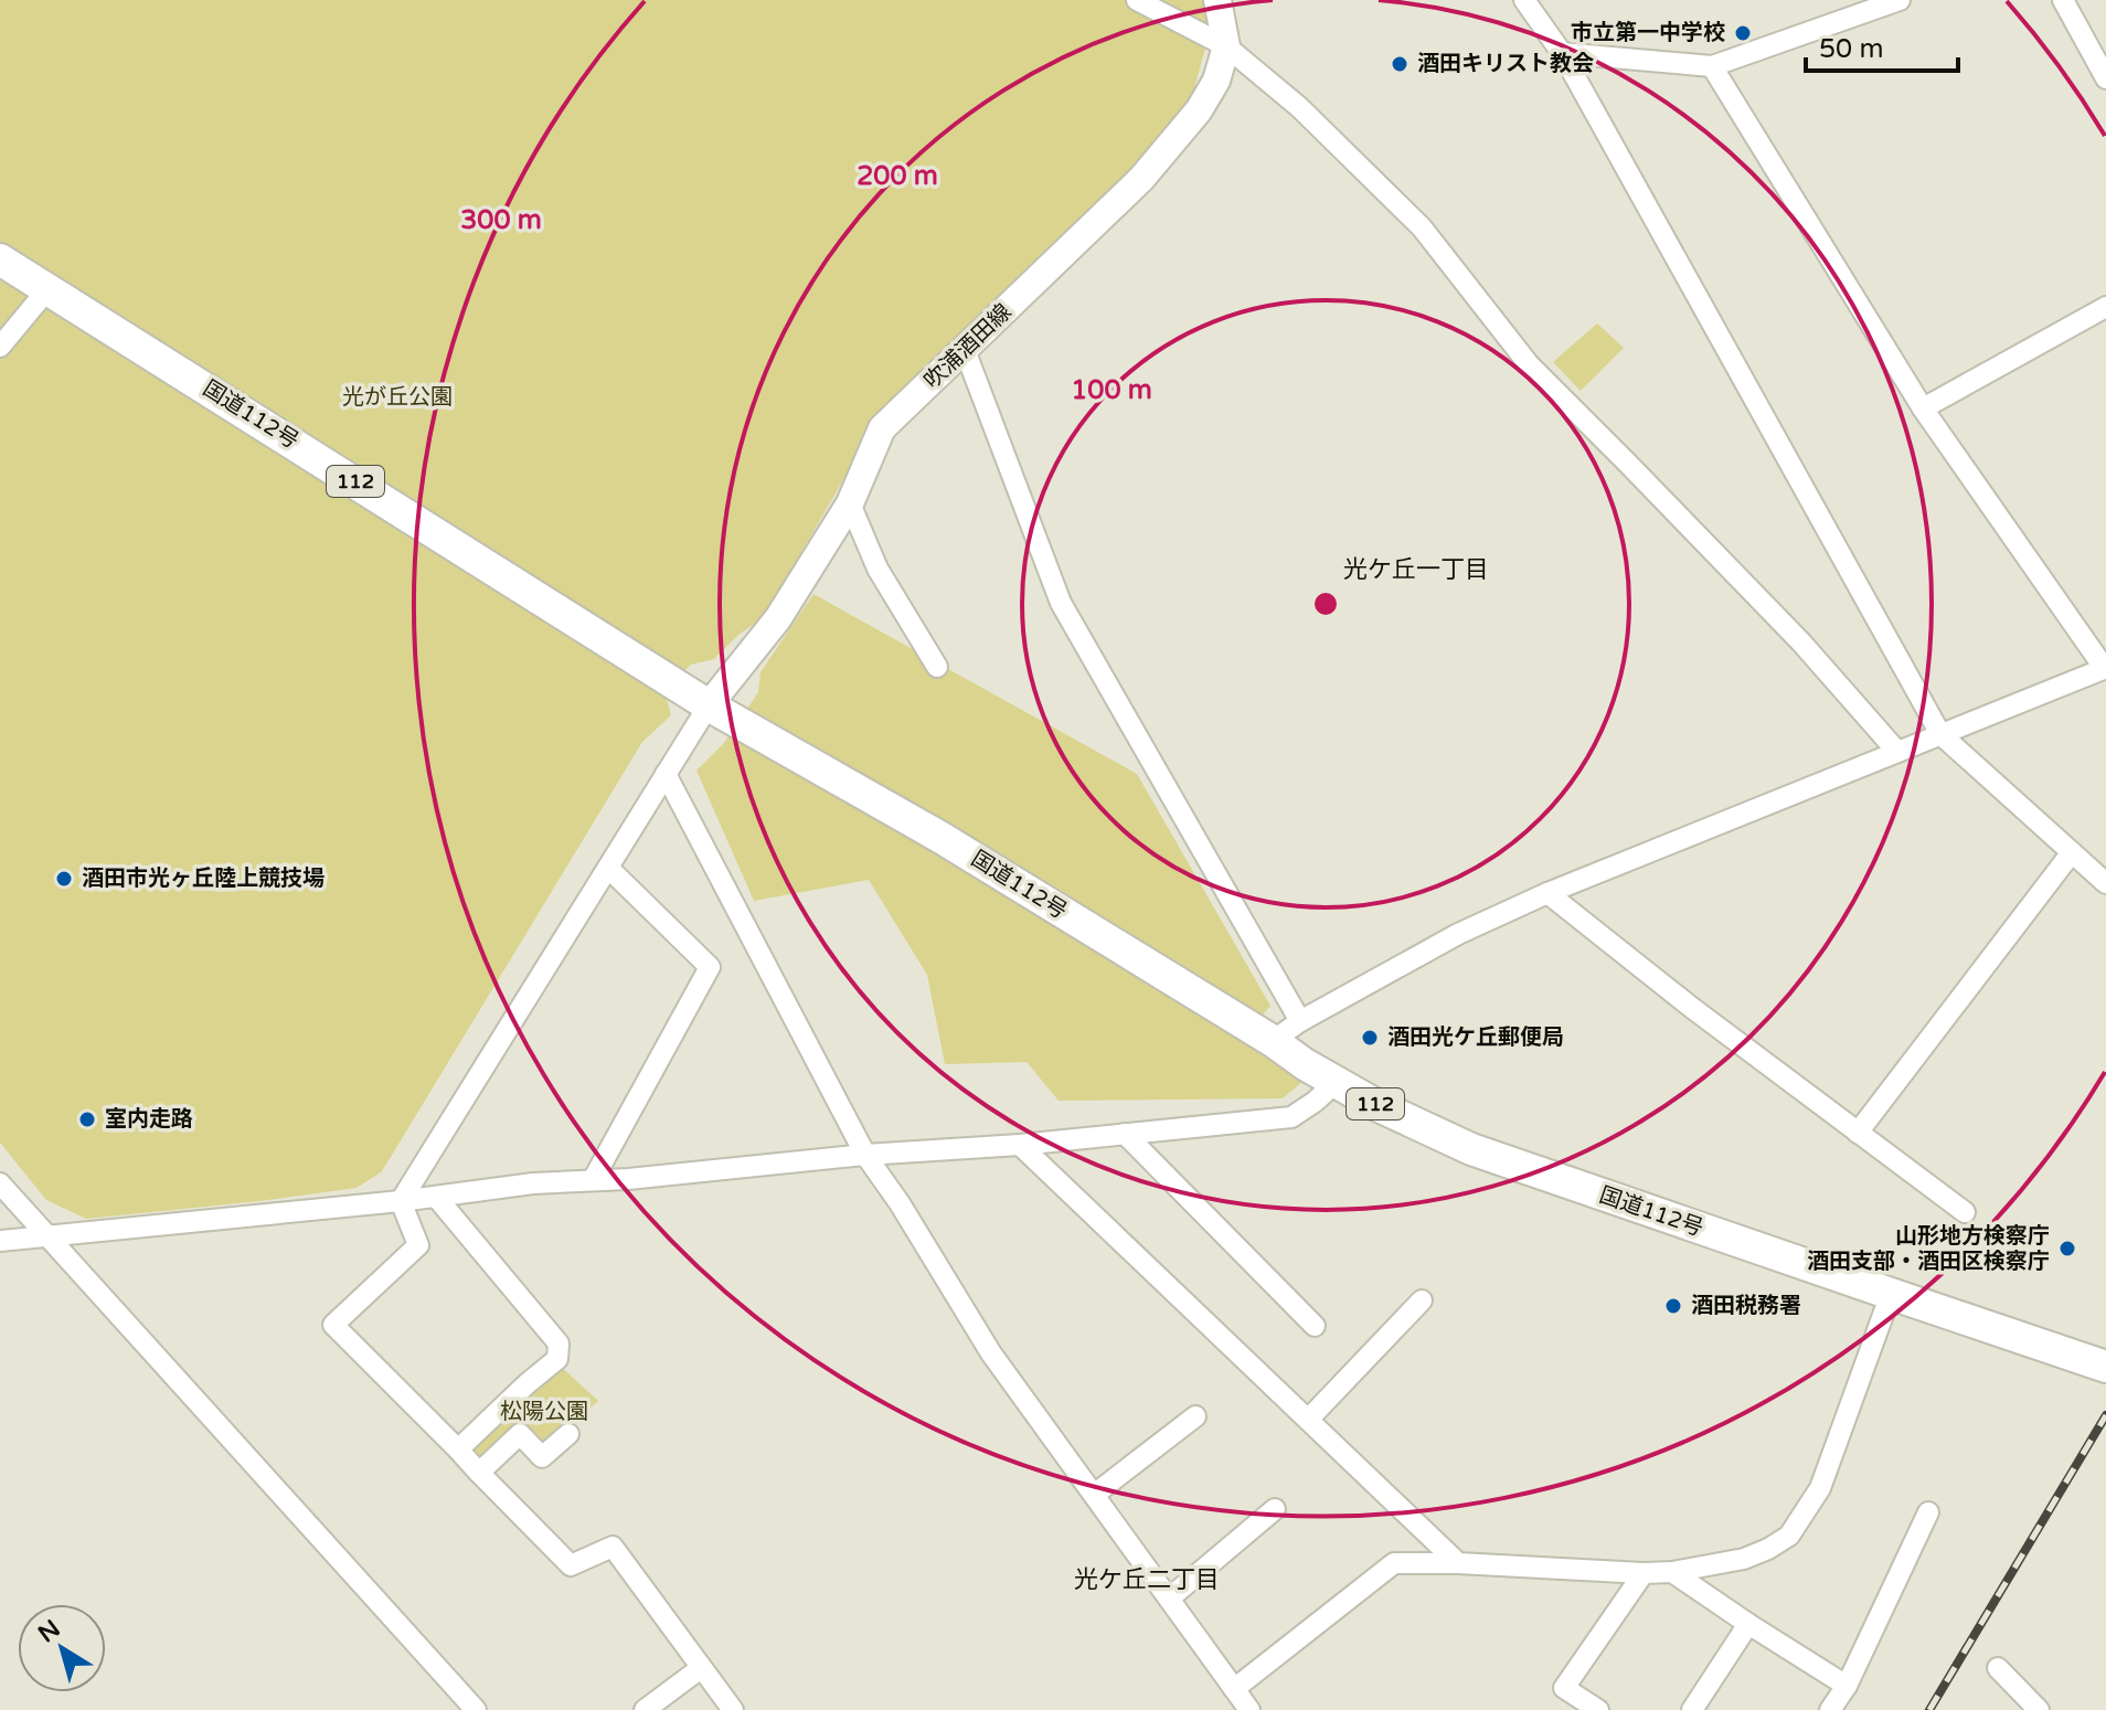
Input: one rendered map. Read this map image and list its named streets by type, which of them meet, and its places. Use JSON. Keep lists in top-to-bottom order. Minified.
{"streets":{"highway":["国道112号","112"],"main road":["吹浦酒田線"]},"crossings":[["吹浦酒田線","国道112号"]],"districts":["光ケ丘一丁目","光ケ丘二丁目"],"parks":["光が丘公園","松陽公園"],"places":["市立第一中学校","酒田キリスト教会","酒田市光ヶ丘陸上競技場","酒田光ケ丘郵便局","室内走路","山形地方検察庁 酒田支部・酒田区検察庁","酒田税務署"],"scale_bar":"50 m","north":"top left","rings":["200 m","300 m","100 m"]}
